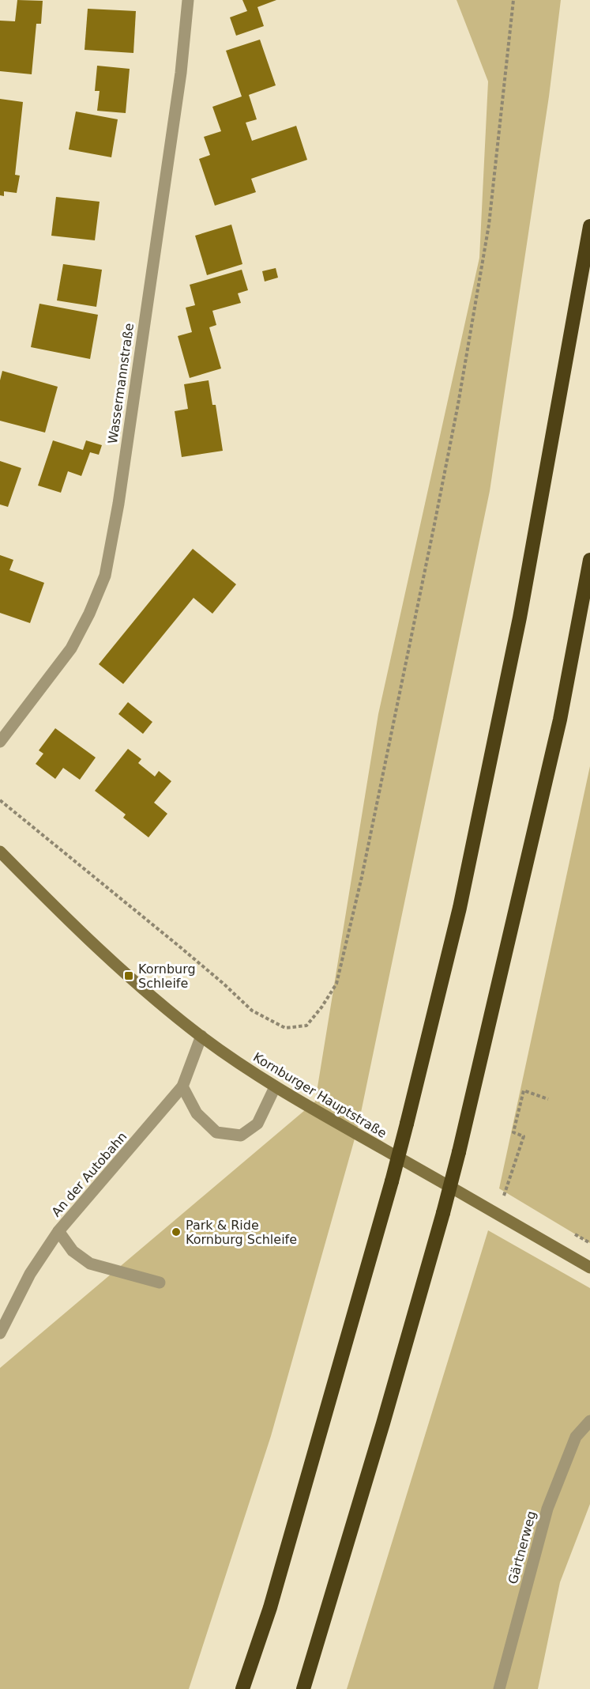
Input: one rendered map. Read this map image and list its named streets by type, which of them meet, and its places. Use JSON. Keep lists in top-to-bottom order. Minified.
{"streets":{"main road":["Kornburger Hauptstraße"],"street":["Wassermannstraße","An der Autobahn","Gärtnerweg"]},"crossings":[["Kornburger Hauptstraße","An der Autobahn"]],"places":{"transit":["Kornburg Schleife"],"other":["Park & Ride Kornburg Schleife"]}}
